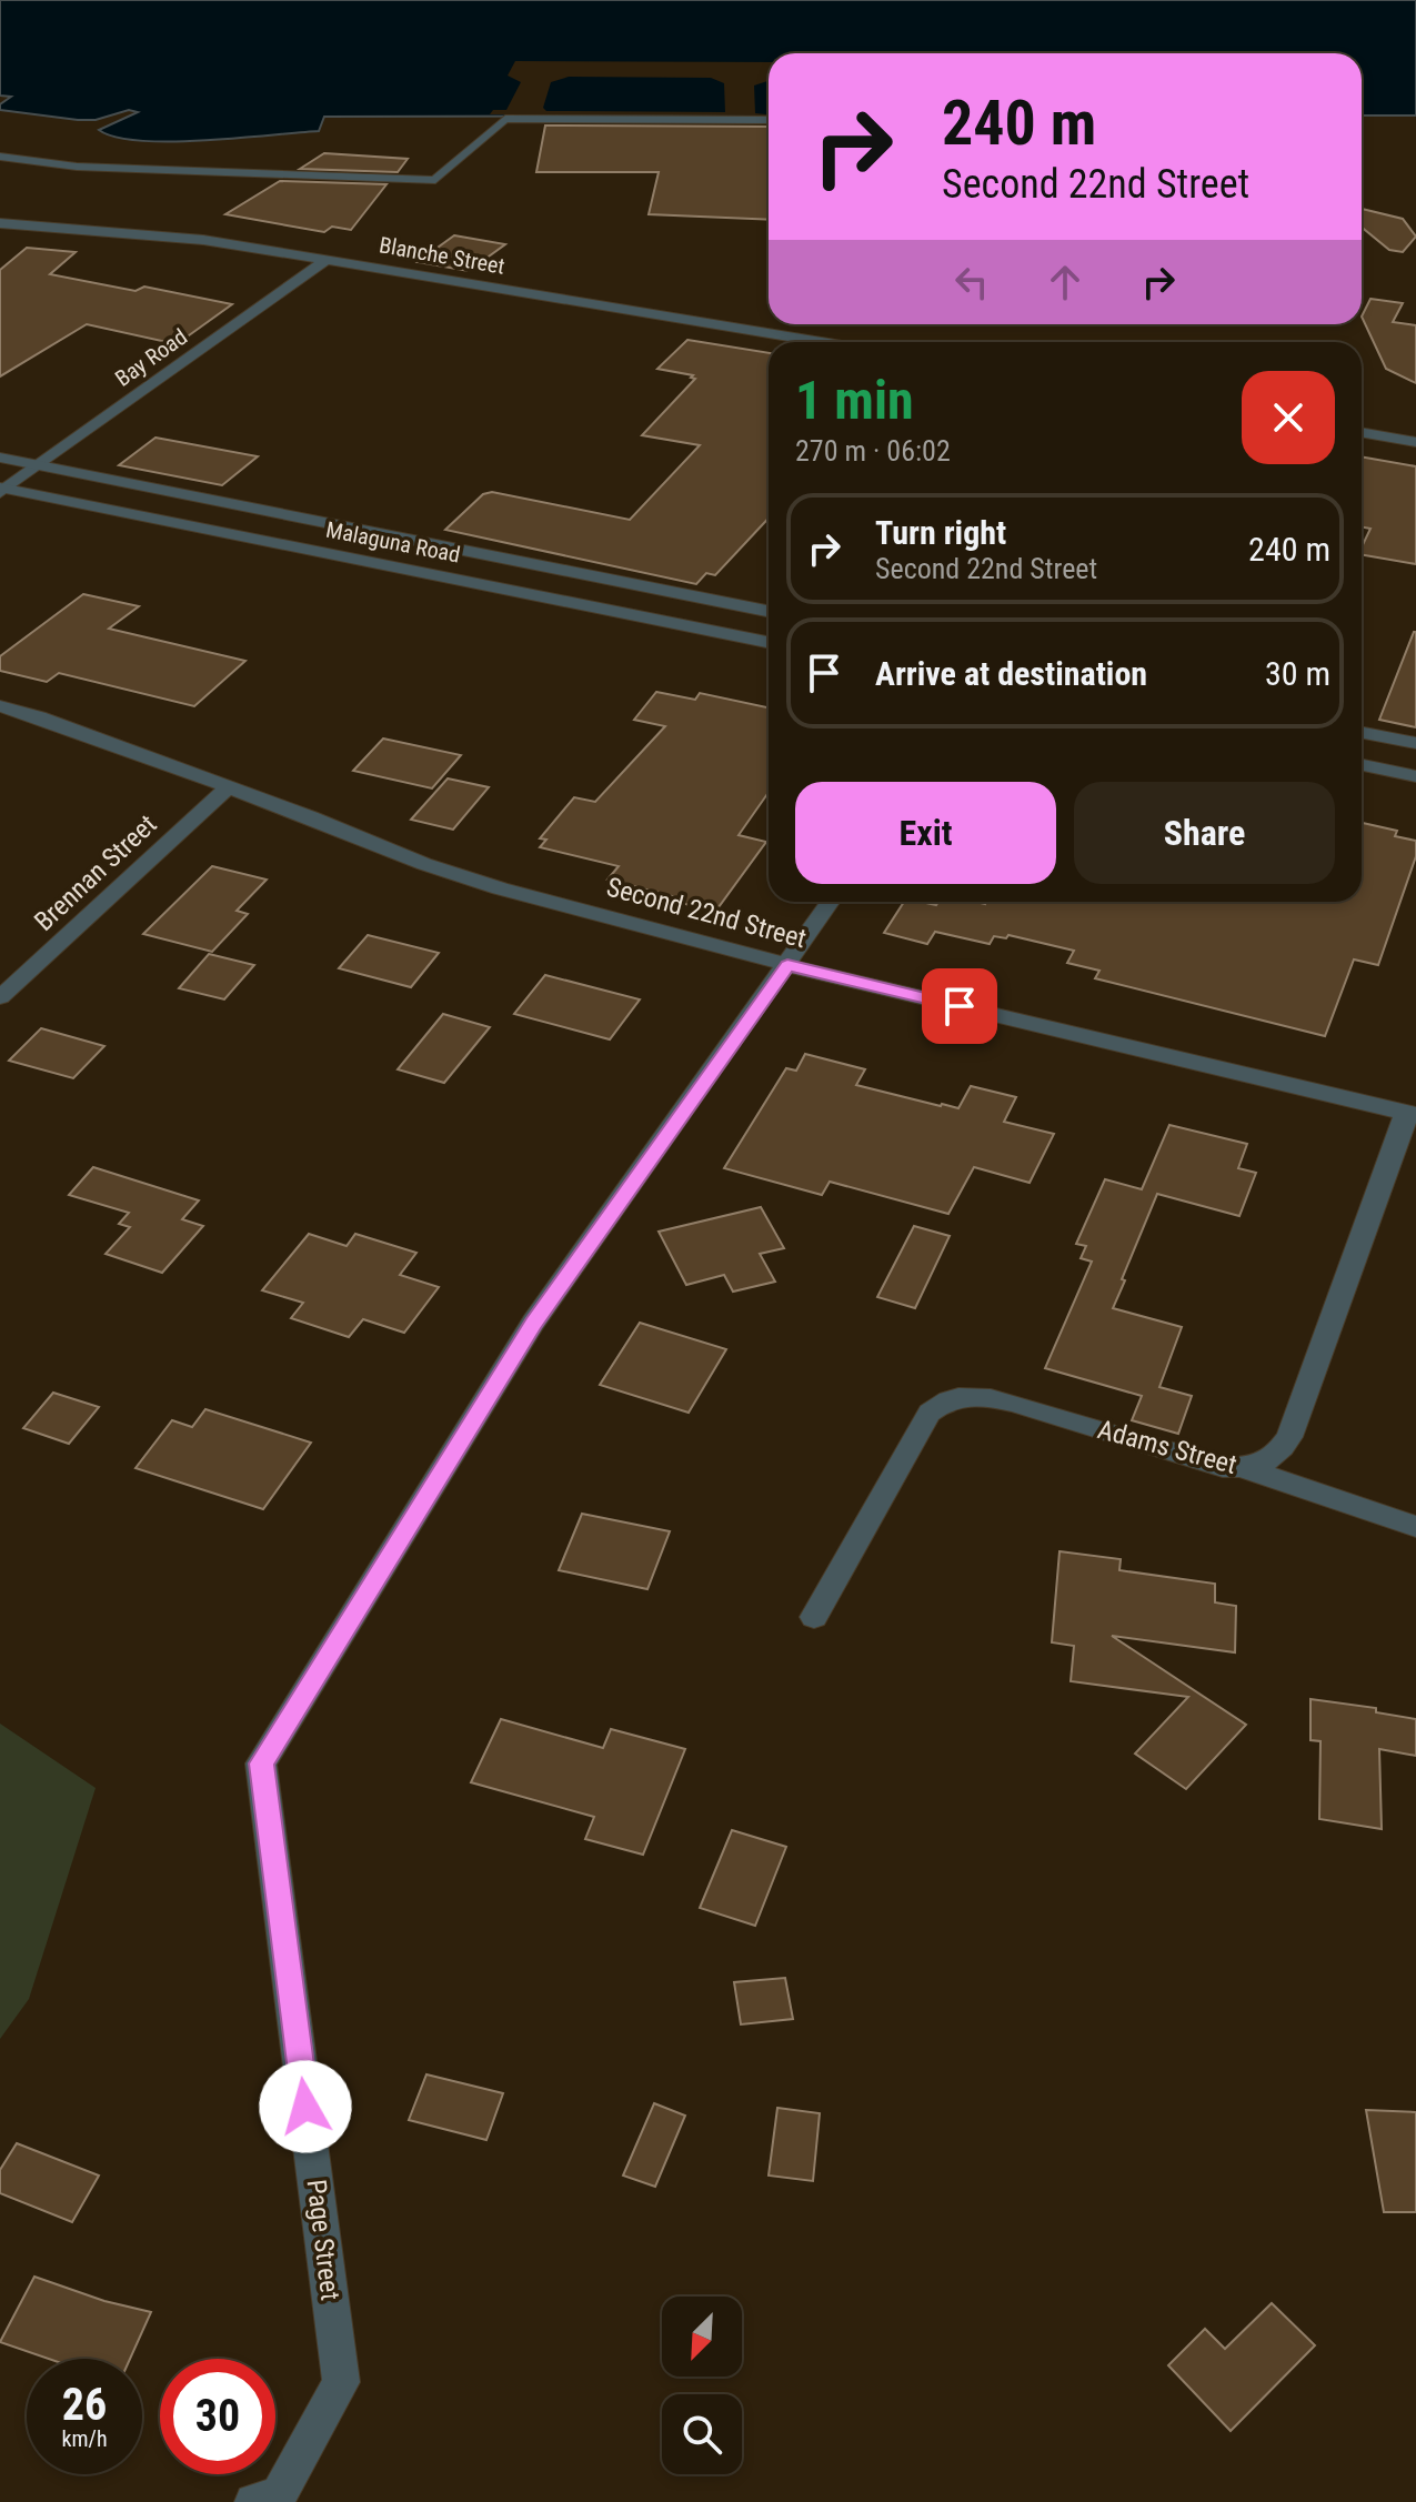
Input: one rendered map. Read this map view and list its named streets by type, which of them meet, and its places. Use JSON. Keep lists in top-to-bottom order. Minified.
{"streets":{"street":["Blanche Street","Bay Road","Malaguna Road","Brennan Street","Second 22nd Street","Adams Street","Page Street"]},"crossings":[["Blanche Street","Bay Road"],["Bay Road","Malaguna Road"],["Brennan Street","Second 22nd Street"],["Second 22nd Street","Adams Street"],["Second 22nd Street","Page Street"]],"north":"bottom left","page":{"turn":["240 m","Second 22nd Street"],"heading":["1 min","270 m · 06:02"],"list":[{"name":"Turn right","note":"Second 22nd Street","value":"240 m"},{"name":"Arrive at destination","value":"30 m"}],"buttons":["Exit","Share"],"speed":"26 km/h","limit":"30"}}
